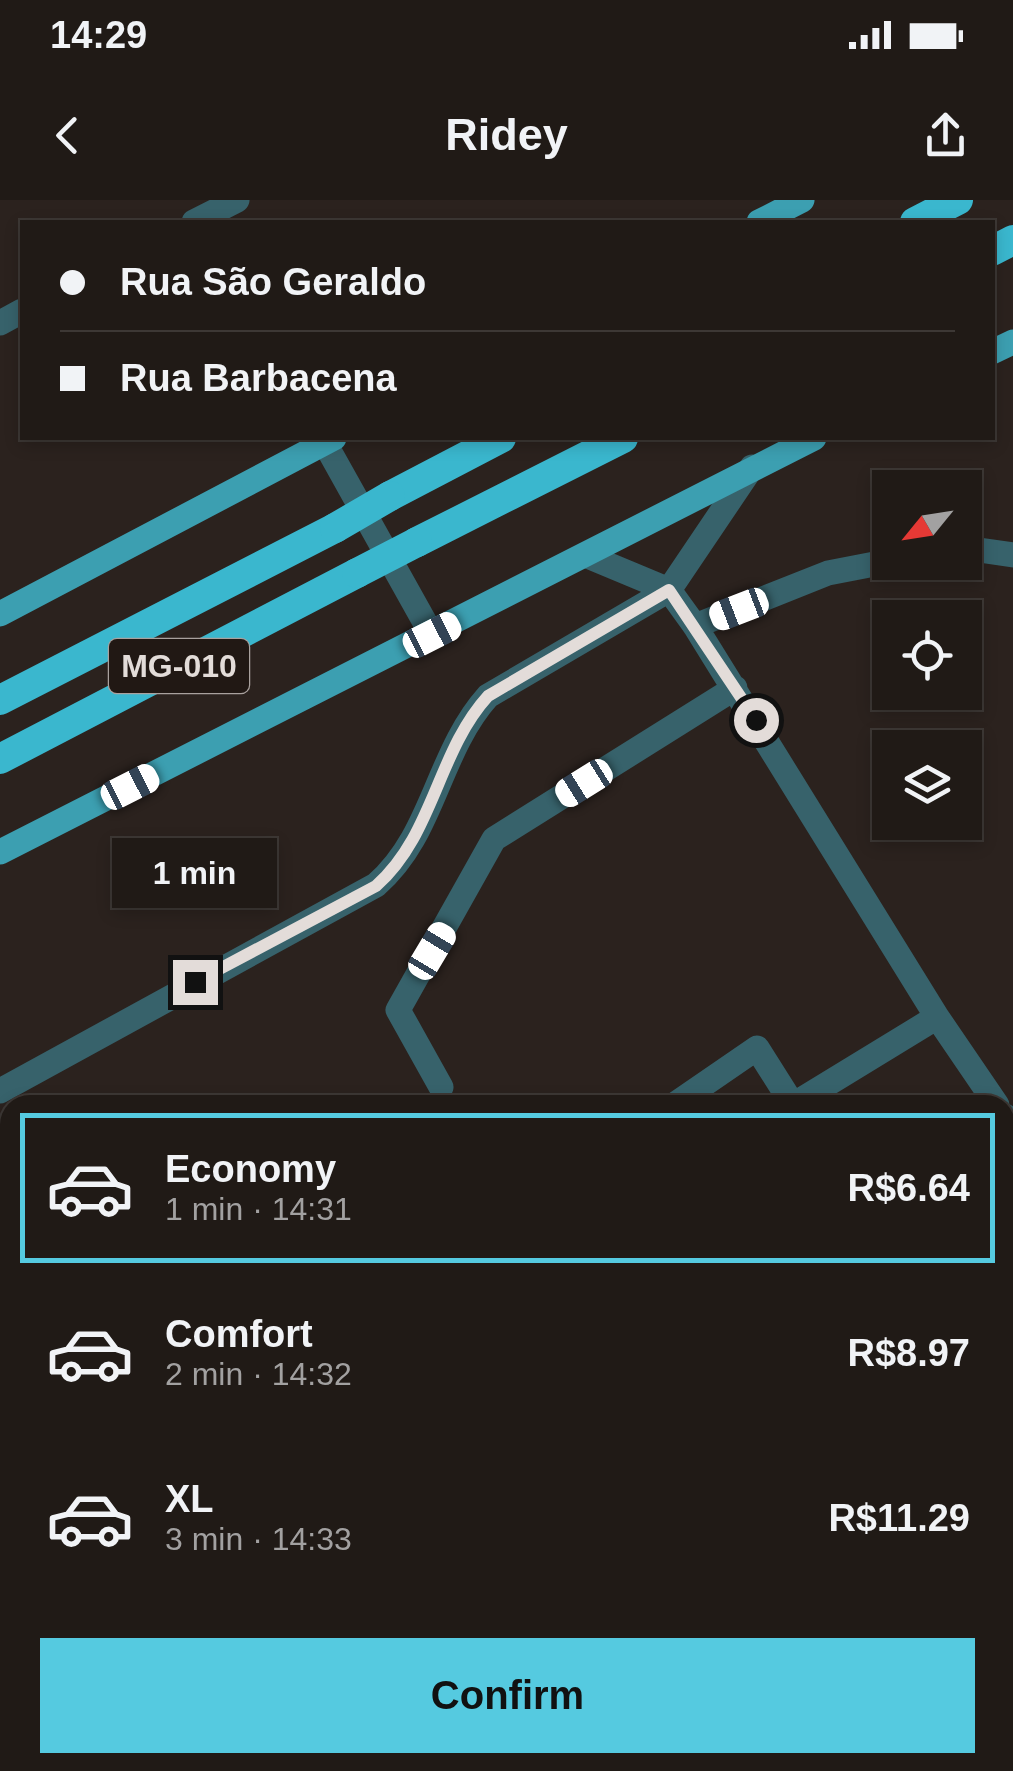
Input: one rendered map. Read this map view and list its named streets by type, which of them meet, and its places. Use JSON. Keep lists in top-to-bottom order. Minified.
{"streets":{"highway":["MG-010"]},"north":"bottom left","page":{"status":"14:29","header":"Ridey","banner":["Rua São Geraldo","Rua Barbacena"],"bubble":"1 min","list":[{"name":"Economy","note":"1 min · 14:31","value":"R$6.64"},{"name":"Comfort","note":"2 min · 14:32","value":"R$8.97"},{"name":"XL","note":"3 min · 14:33","value":"R$11.29"}],"buttons":"Confirm"}}
